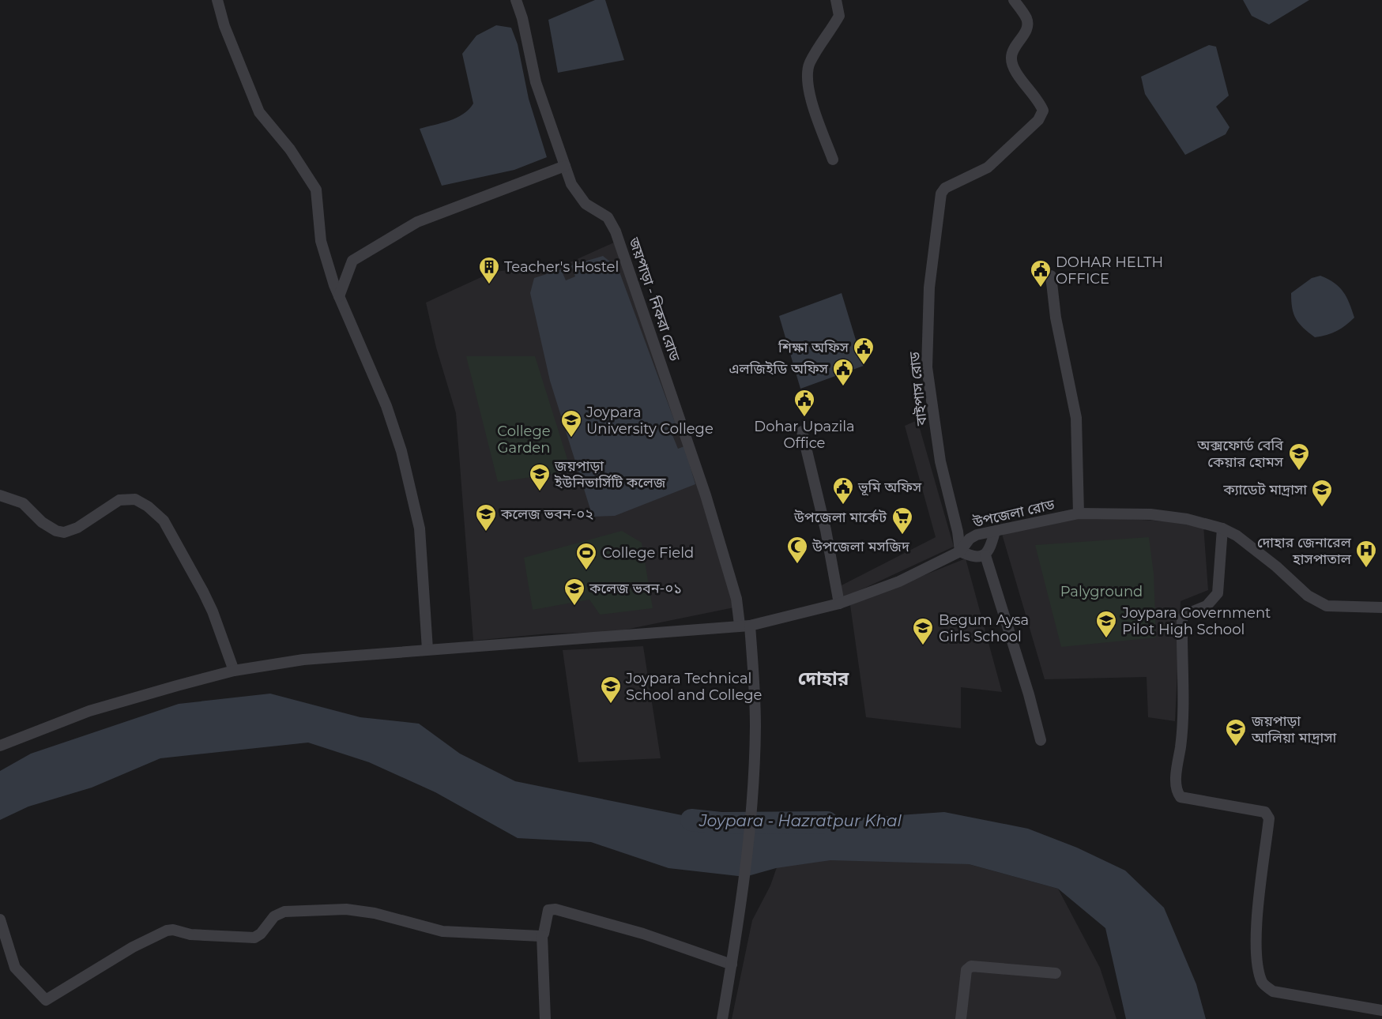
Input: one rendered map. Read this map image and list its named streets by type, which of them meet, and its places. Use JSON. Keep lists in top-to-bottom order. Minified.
{"streets":{"street":["জয়পাড়া - নিকরা রোড","বাইপাস রোড","উপজেলা রোড"]},"crossings":[["জয়পাড়া - নিকরা রোড","উপজেলা রোড"],["বাইপাস রোড","উপজেলা রোড"]],"districts":["দোহার"],"water":["Joypara - Hazratpur Khal"],"parks":["College Garden","Palyground"],"places":{"building":["Teacher's Hostel"],"public building":["DOHAR HELTH OFFICE","শিক্ষা অফিস","এলজিইডি অফিস","Dohar Upazila Office","ভূমি অফিস"],"school or university":["Joypara University College","অক্সফোর্ড বেবি কেয়ার হোমস","জয়পাড়া ইউনিভার্সিটি কলেজ","ক্যাডেট মাদ্রাসা","কলেজ ভবন-০২","কলেজ ভবন-০১","Joypara Government Pilot High School","Begum Aysa Girls School","Joypara Technical School and College","জয়পাড়া আলিয়া মাদ্রাসা"],"supermarket":["উপজেলা মার্কেট"],"mosque":["উপজেলা মসজিদ"],"hospital":["দোহার জেনারেল হাসপাতাল"],"sports":["College Field"]}}
